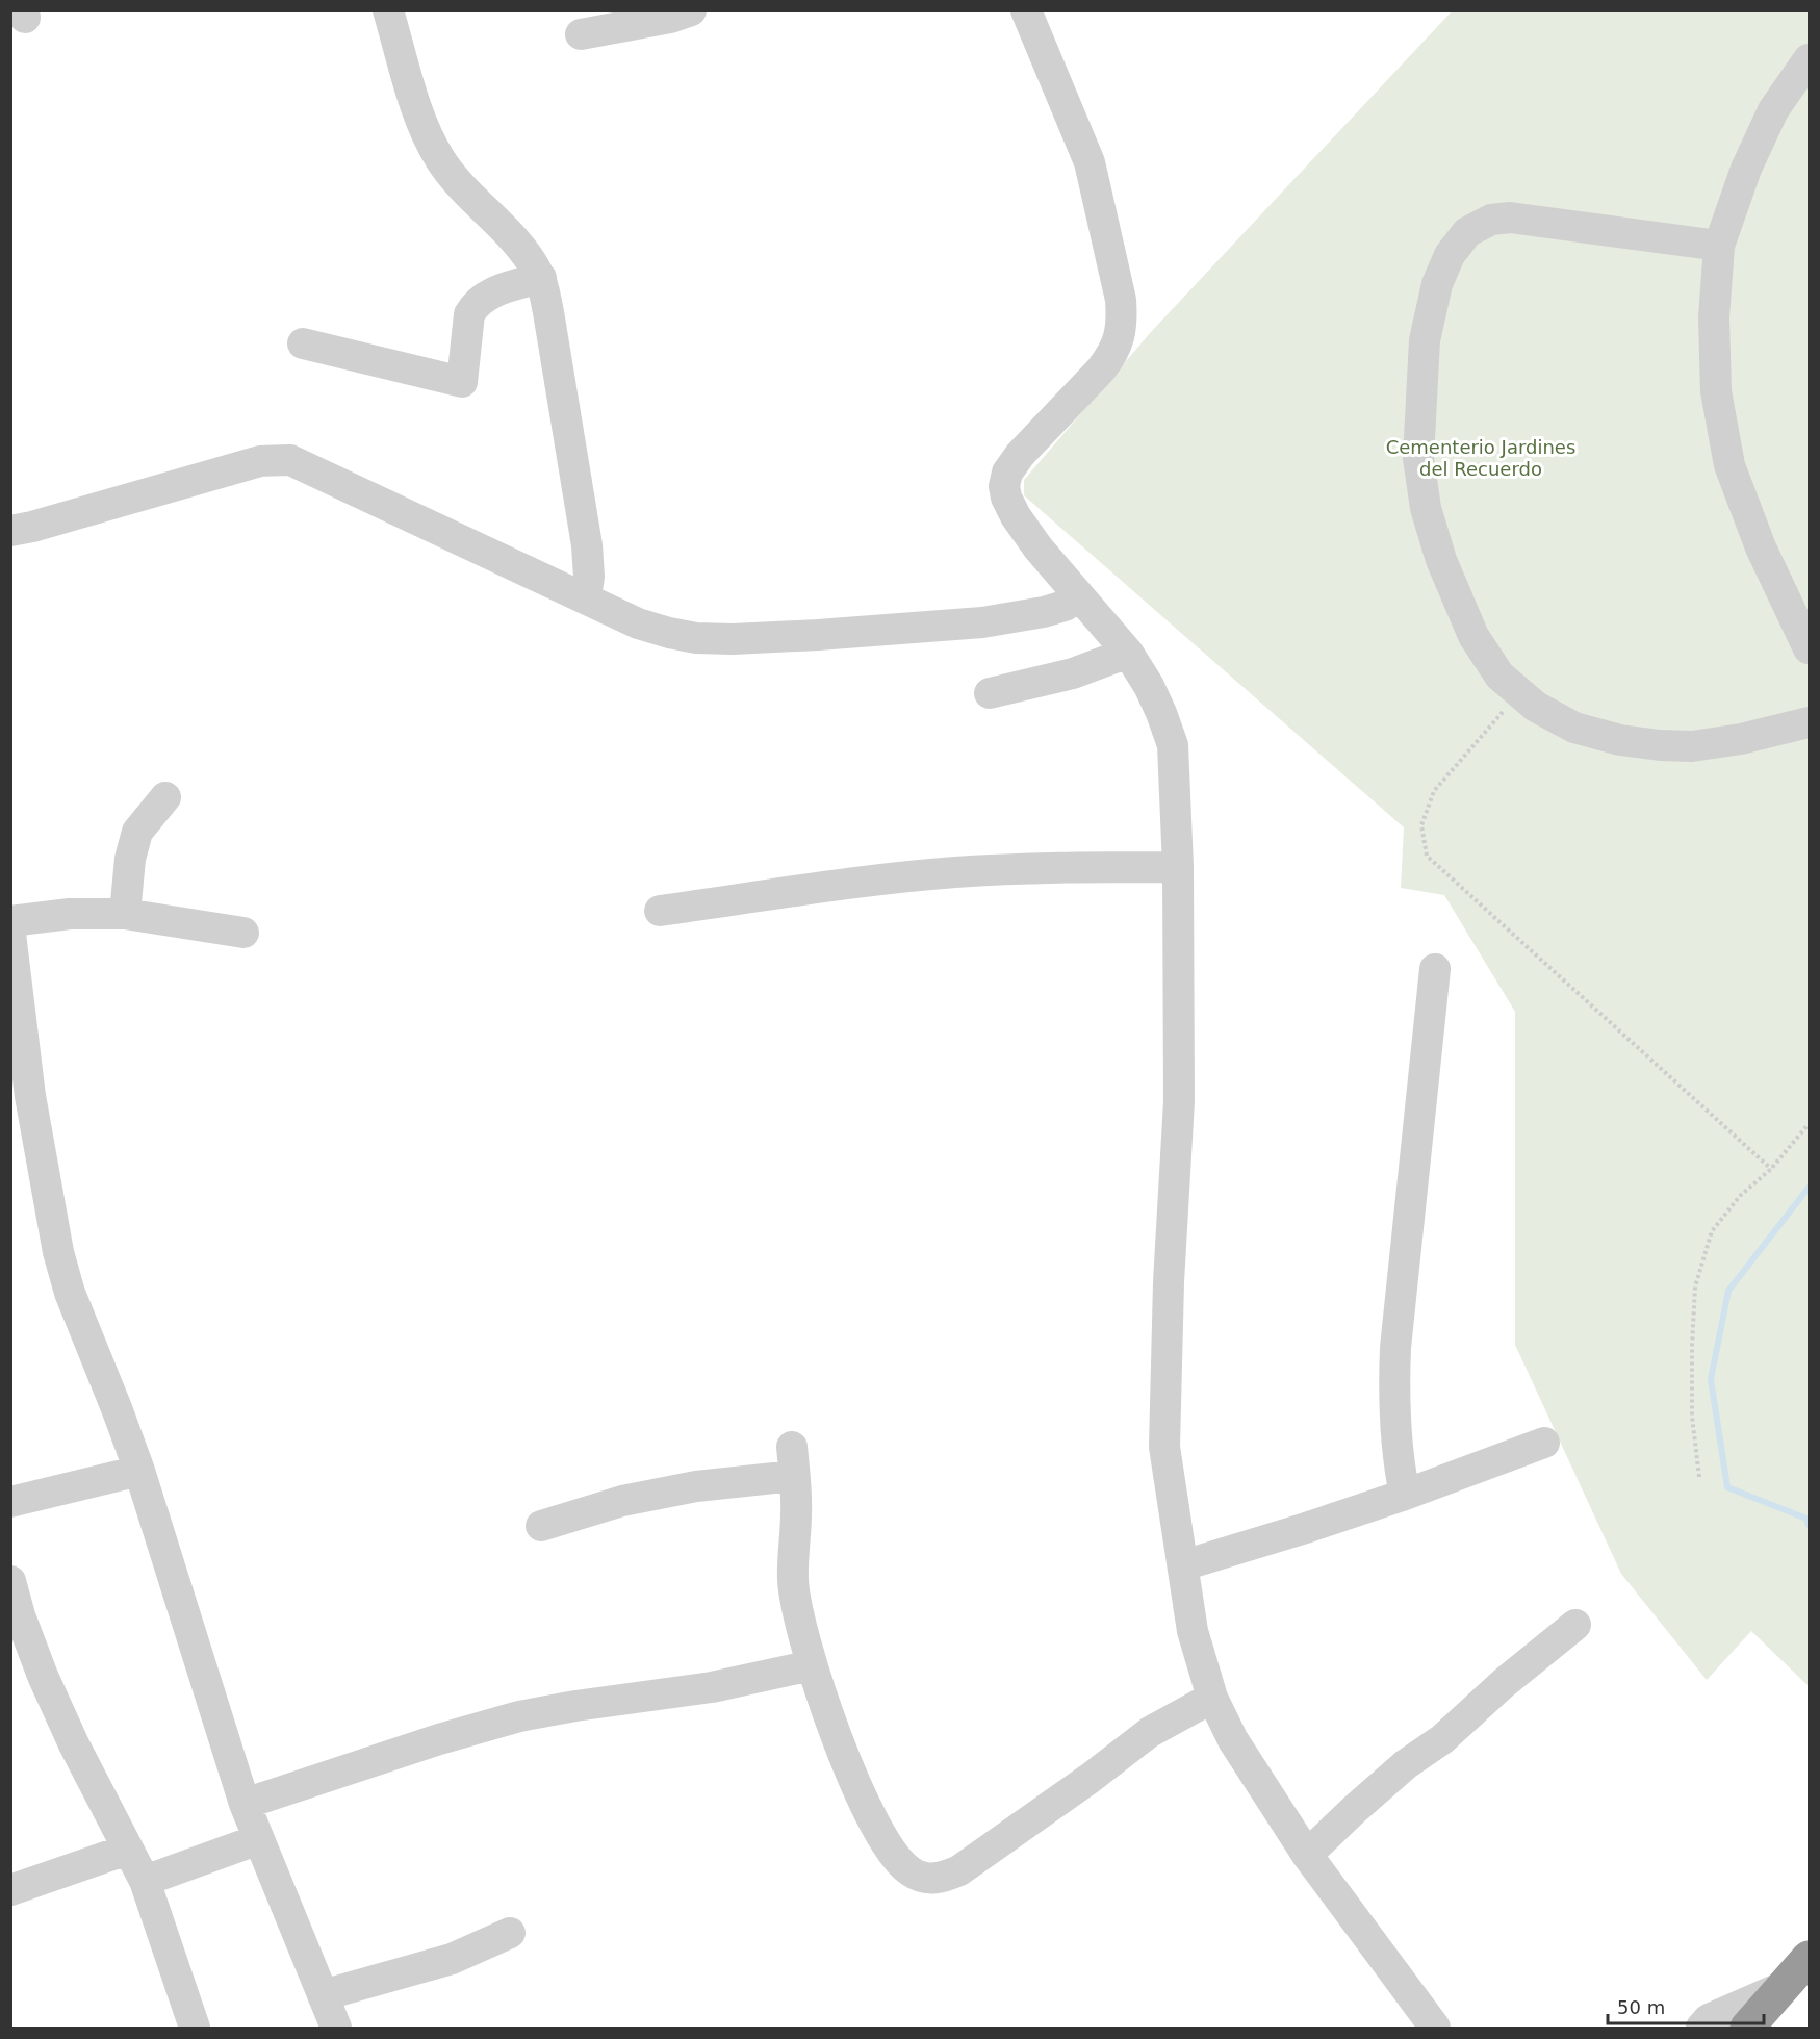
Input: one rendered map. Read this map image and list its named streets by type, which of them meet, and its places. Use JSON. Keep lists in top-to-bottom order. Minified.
{"parks":["Cementerio Jardines del Recuerdo"],"scale_bar":"50 m"}
